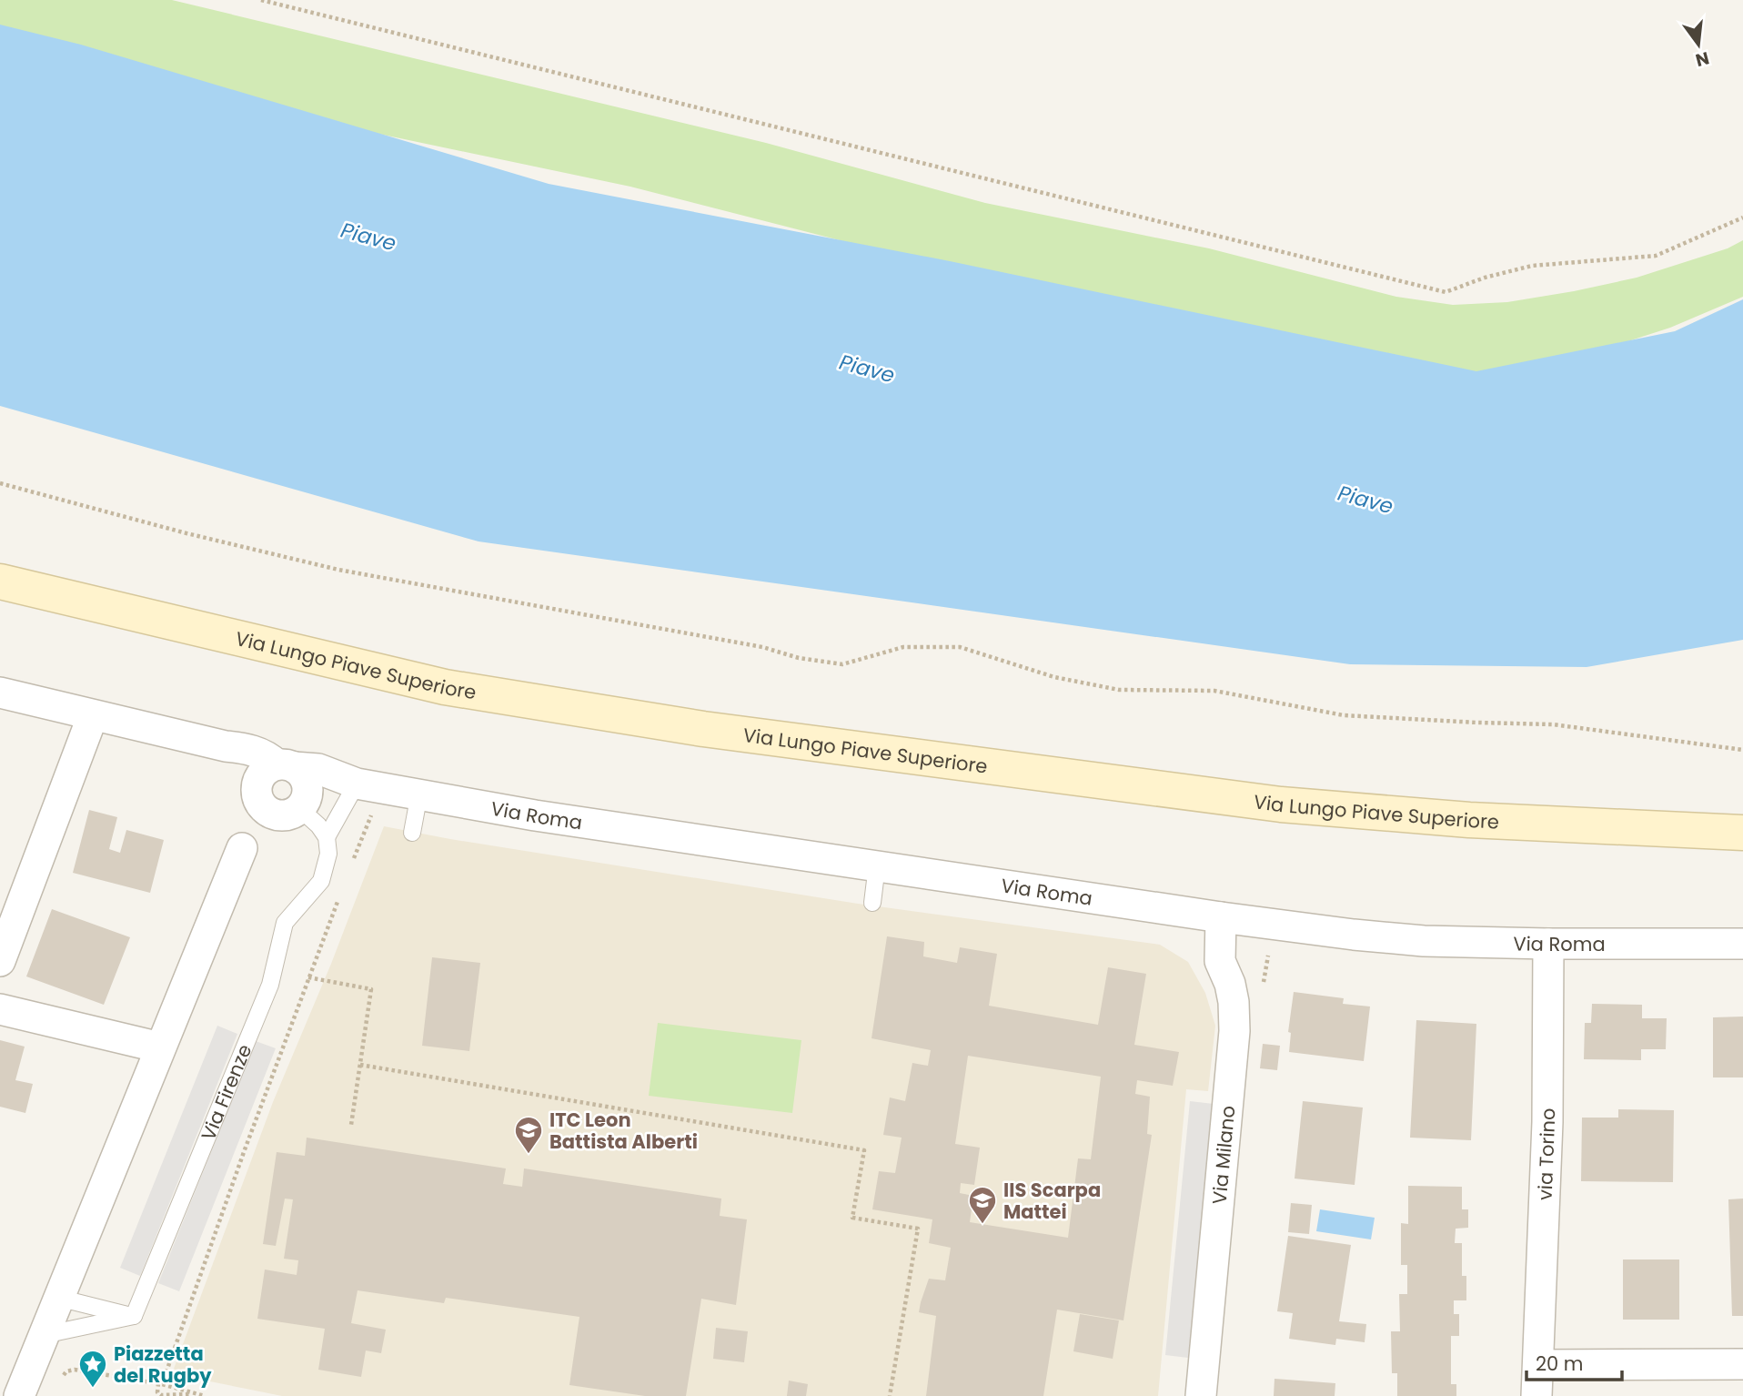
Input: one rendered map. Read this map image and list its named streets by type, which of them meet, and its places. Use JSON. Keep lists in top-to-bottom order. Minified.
{"streets":{"main road":["Via Lungo Piave Superiore"],"street":["Via Roma","via Torino","Via Milano"],"lane":["Via Firenze"]},"crossings":[["Via Roma","via Torino"],["Via Roma","Via Milano"]],"water":["Piave"],"places":{"school or university":["ITC Leon Battista Alberti","IIS Scarpa Mattei"],"place":["Piazzetta del Rugby"]},"scale_bar":"20 m","north":"bottom"}
